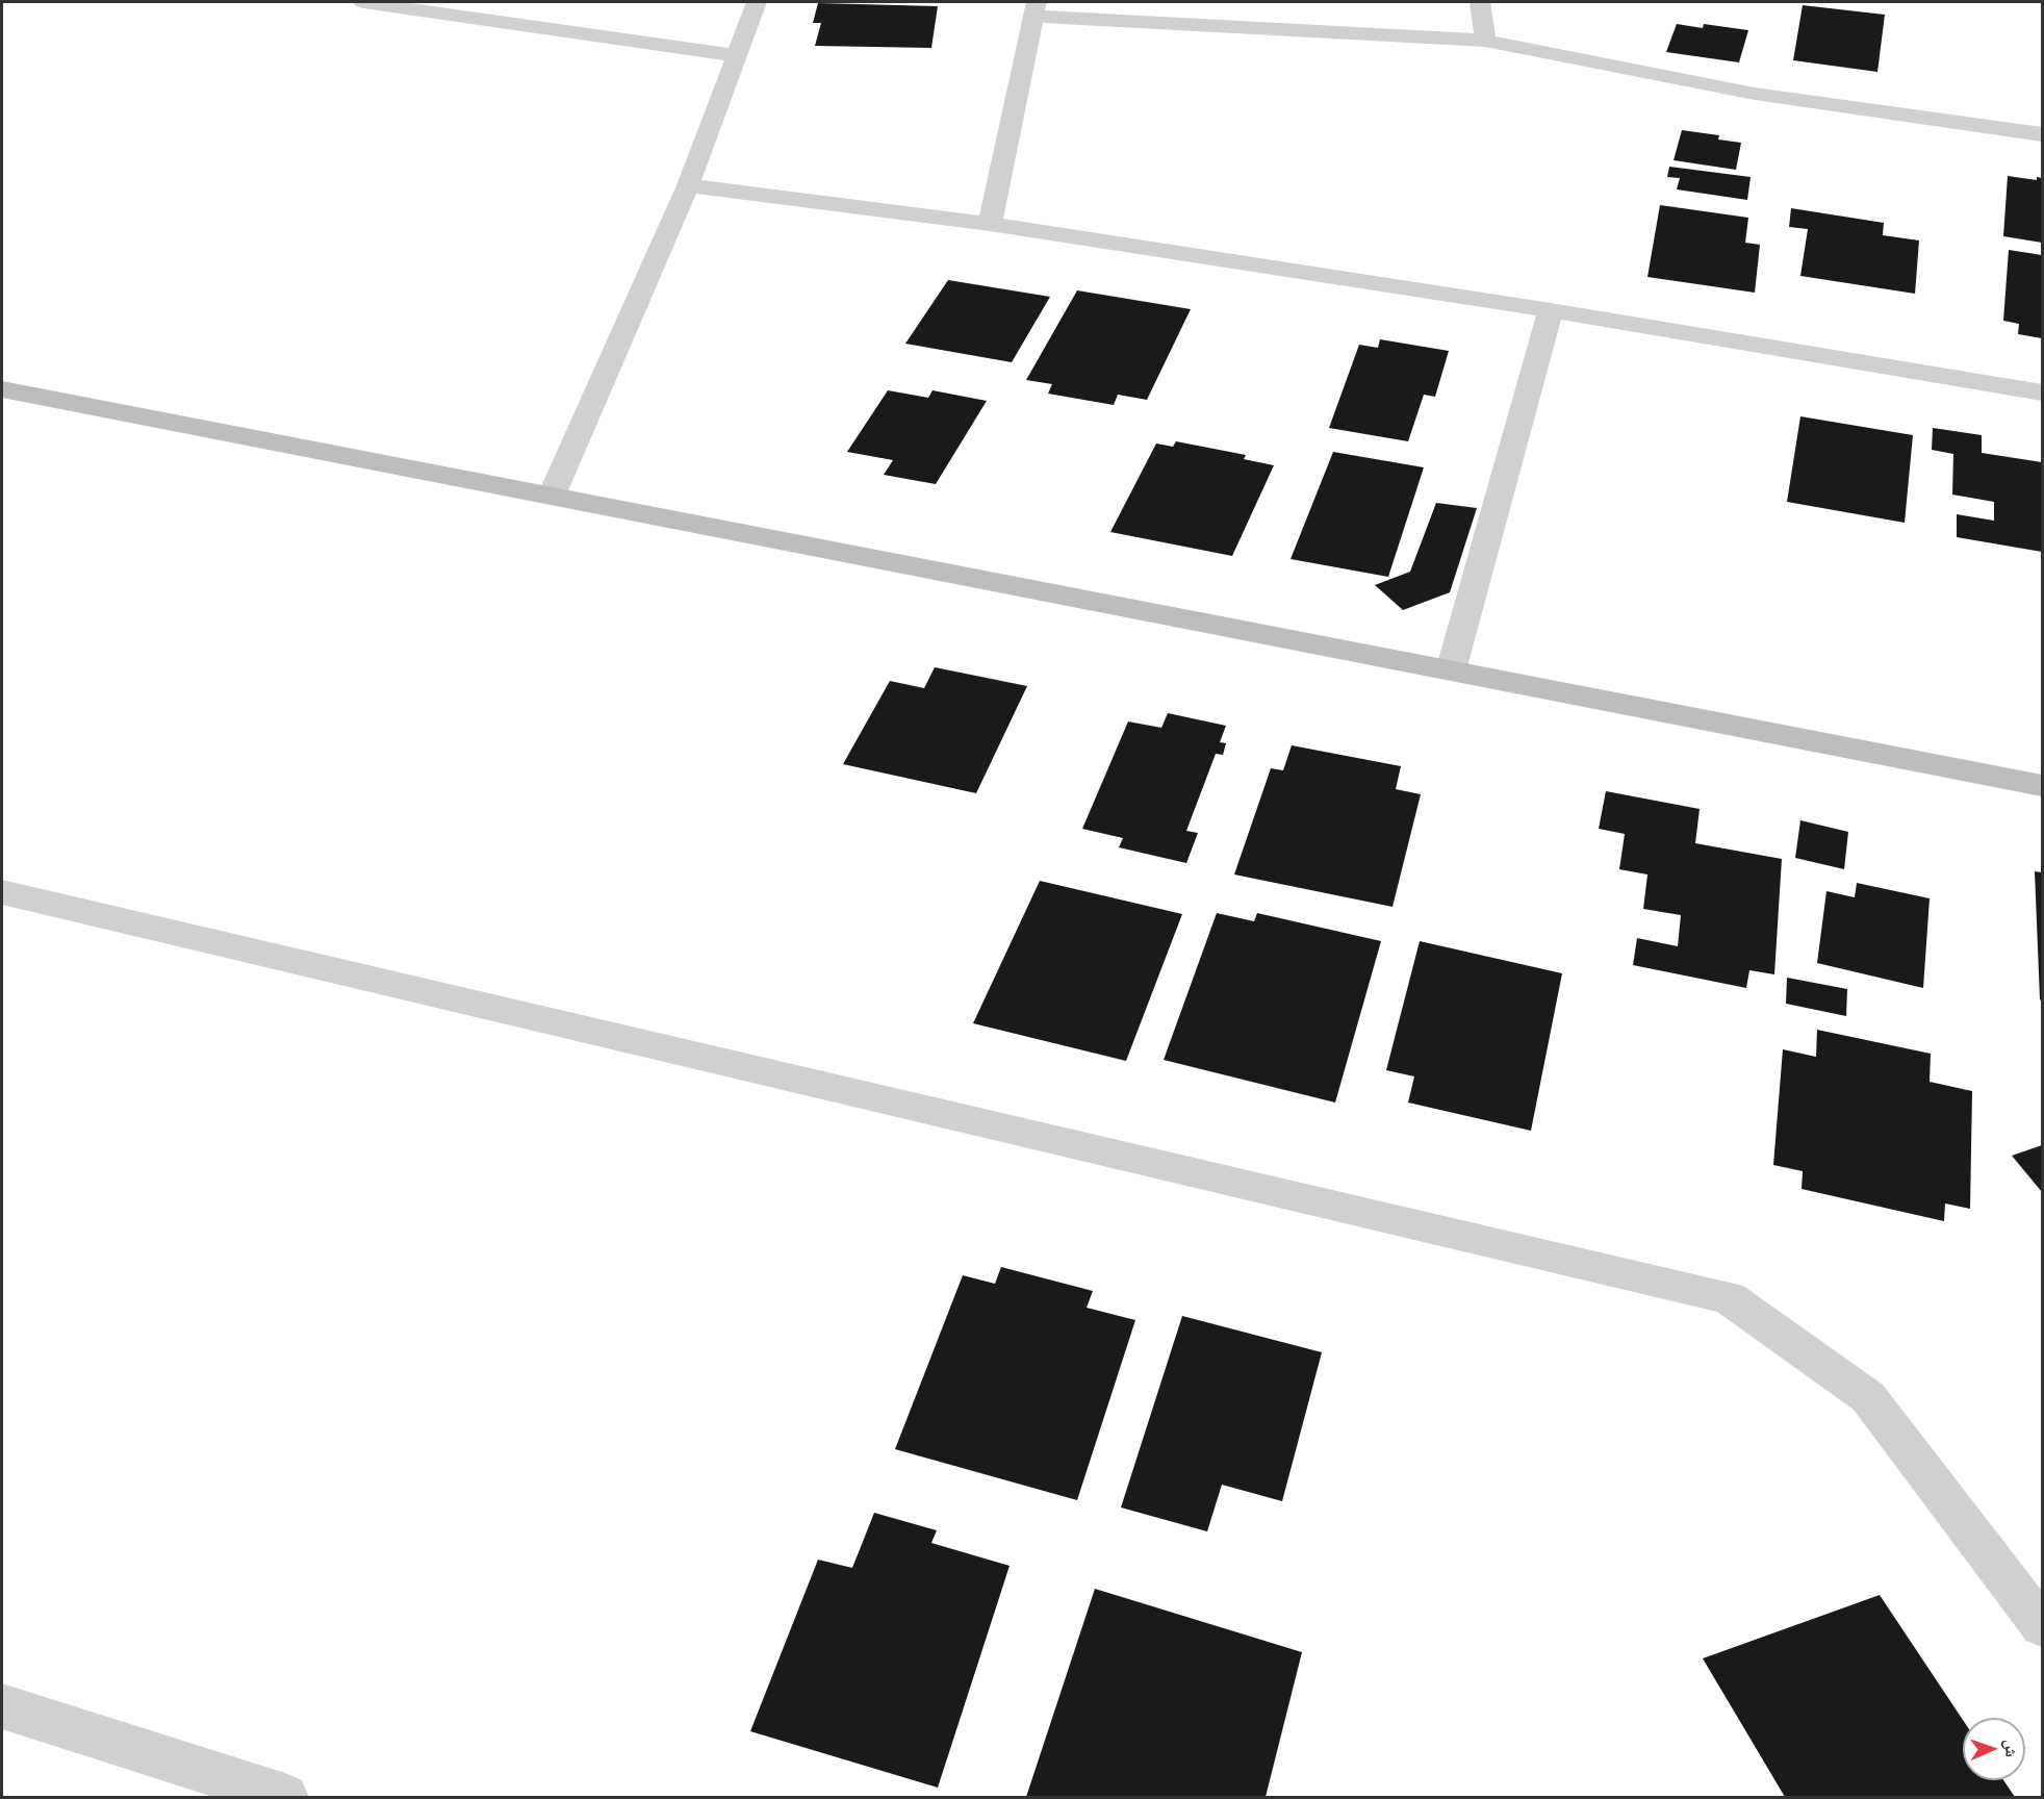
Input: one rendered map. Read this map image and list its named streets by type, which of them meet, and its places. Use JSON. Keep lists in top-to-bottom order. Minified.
{"north":"right"}
